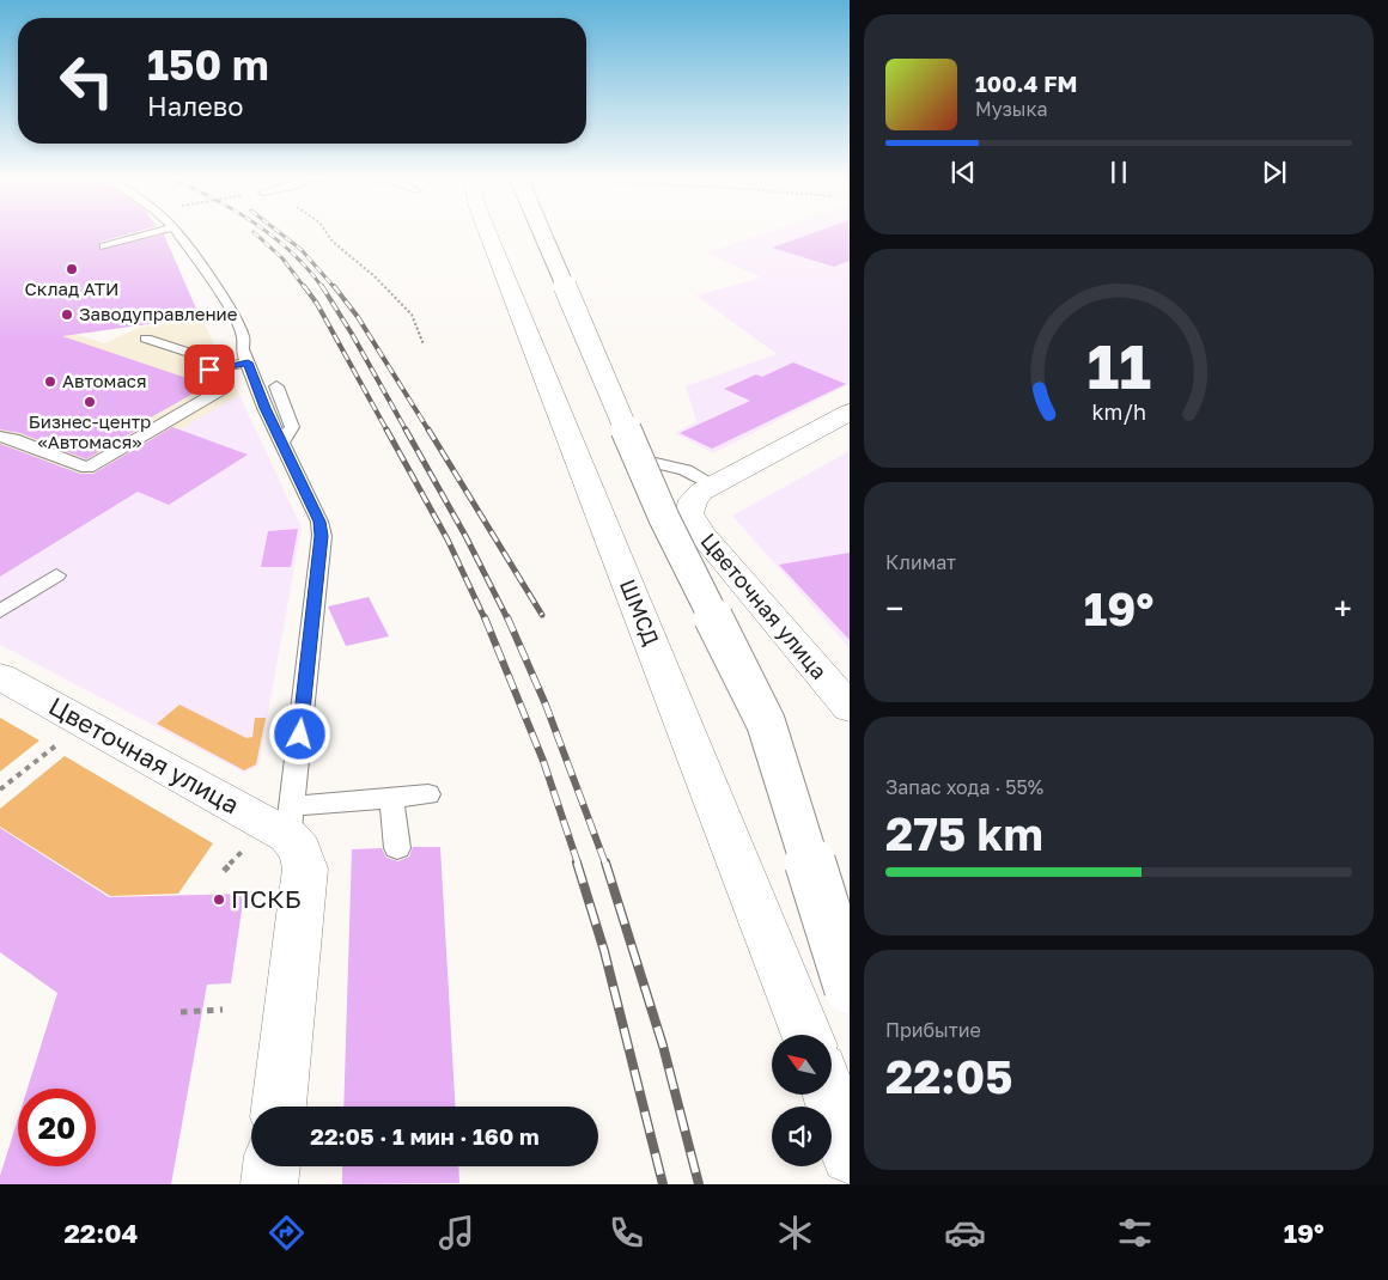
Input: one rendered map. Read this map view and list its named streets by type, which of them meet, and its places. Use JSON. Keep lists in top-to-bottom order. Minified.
{"streets":{"main road":["Цветочная улица","ШМСД"]},"places":["Склад АТИ","Заводуправление","Автомася","Бизнес-центр «Автомася»","ПСКБ"],"north":"top left","page":{"turn":["150 m","Налево"],"song":["100.4 FM","Музыка"],"tile":["Климат",["Запас хода · 55%","275 km"],["Прибытие","22:05"]],"heat":["−","19°","+"],"limit":"20","trip":"22:05 · 1 мин · 160 m","tabs":["22:04","19°"],"gauge":["11","km/h"]}}
